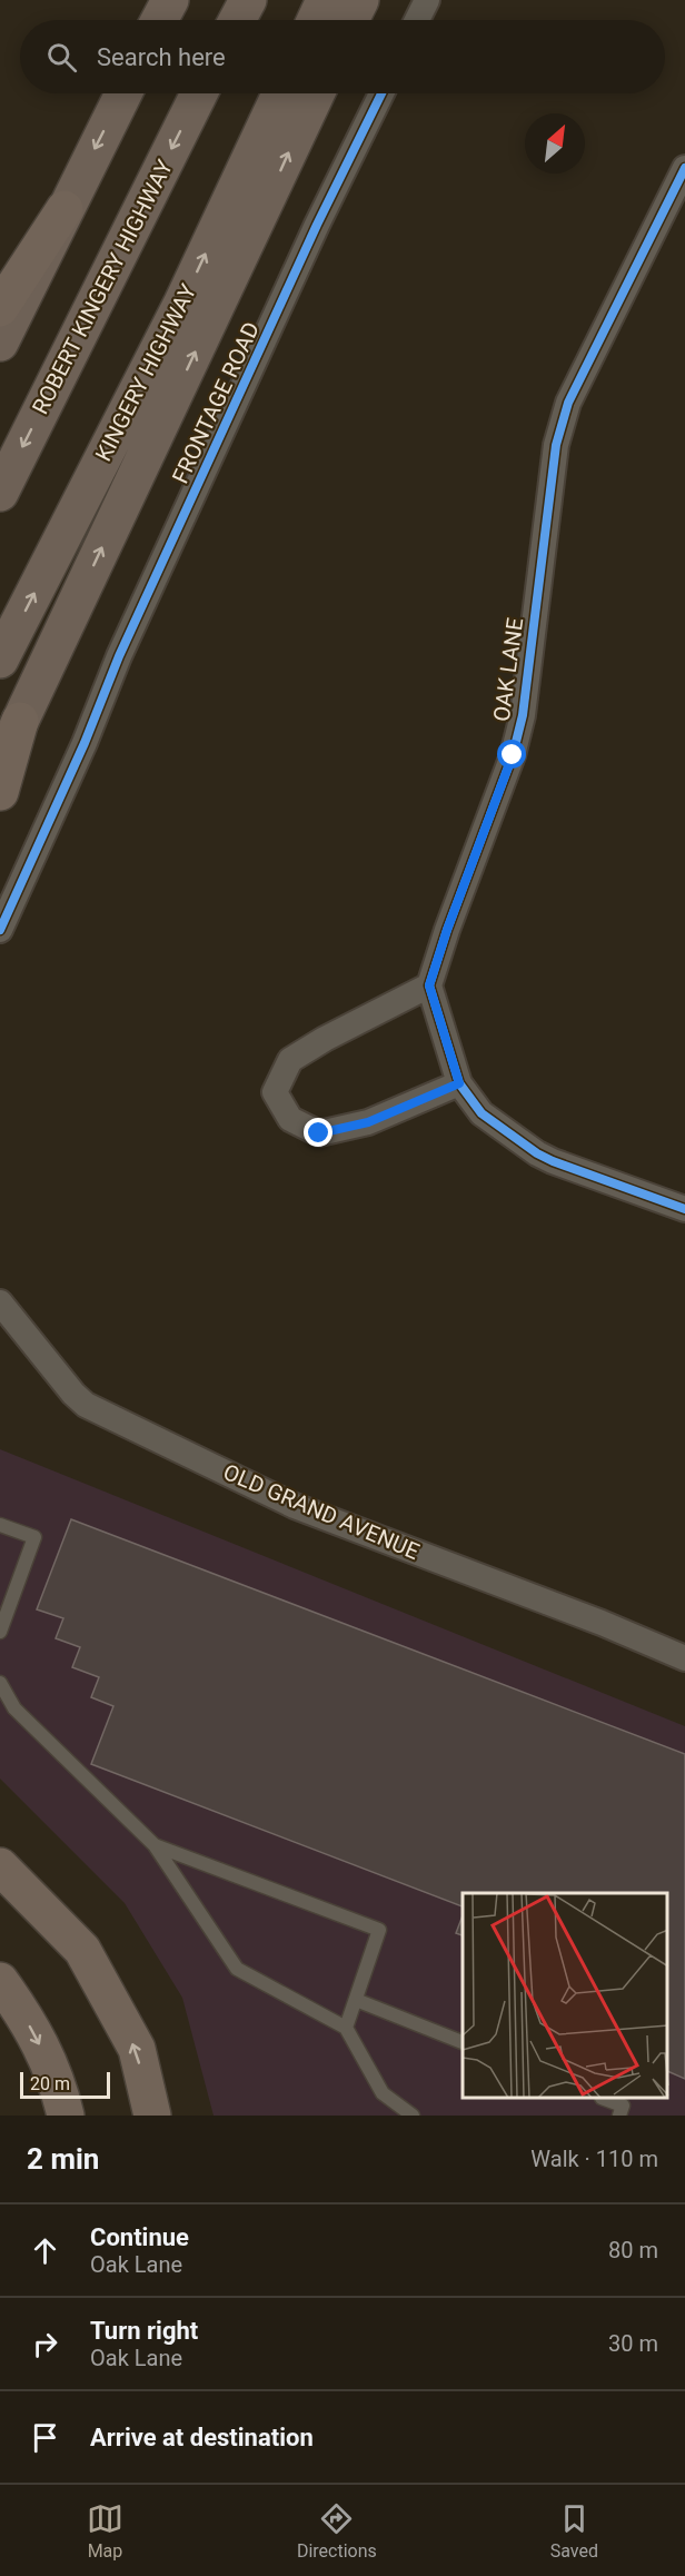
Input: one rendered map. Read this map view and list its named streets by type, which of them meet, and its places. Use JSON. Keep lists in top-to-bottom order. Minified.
{"streets":{"highway":["ROBERT KINGERY HIGHWAY","KINGERY HIGHWAY"],"street":["FRONTAGE ROAD","OAK LANE","OLD GRAND AVENUE"]},"scale_bar":"20 m","north":"top right","page":{"search":"Search here","scale":"20 m","heading":["2 min","Walk · 110 m"],"list":[["Continue","Oak Lane","80 m"],["Turn right","Oak Lane","30 m"],"Arrive at destination"],"nav":["Map","Directions","Saved"]}}
